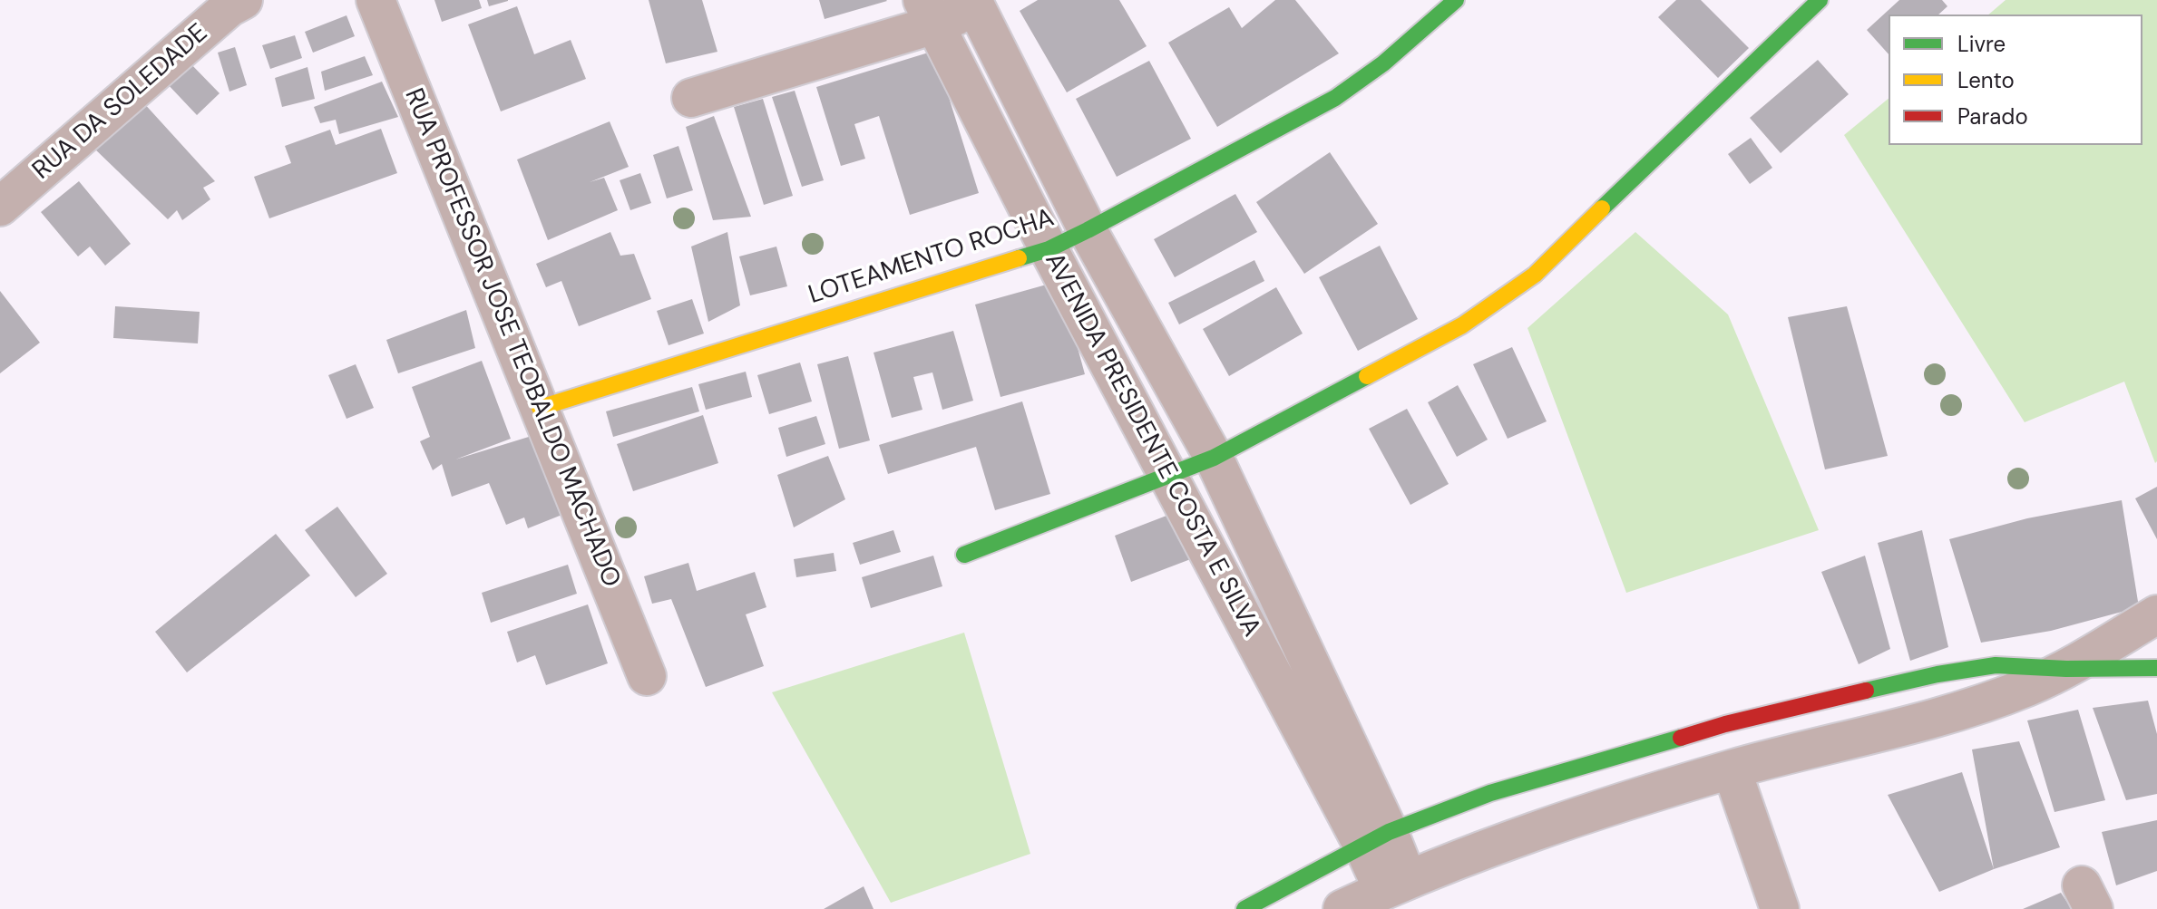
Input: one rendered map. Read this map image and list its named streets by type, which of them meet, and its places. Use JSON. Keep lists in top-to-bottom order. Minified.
{"streets":{"street":["RUA DA SOLEDADE","LOTEAMENTO ROCHA","RUA PROFESSOR JOSE TEOBALDO MACHADO","AVENIDA PRESIDENTE COSTA E SILVA"]},"crossings":[["LOTEAMENTO ROCHA","RUA PROFESSOR JOSE TEOBALDO MACHADO"],["LOTEAMENTO ROCHA","AVENIDA PRESIDENTE COSTA E SILVA"]],"legend":["Livre","Lento","Parado"]}
